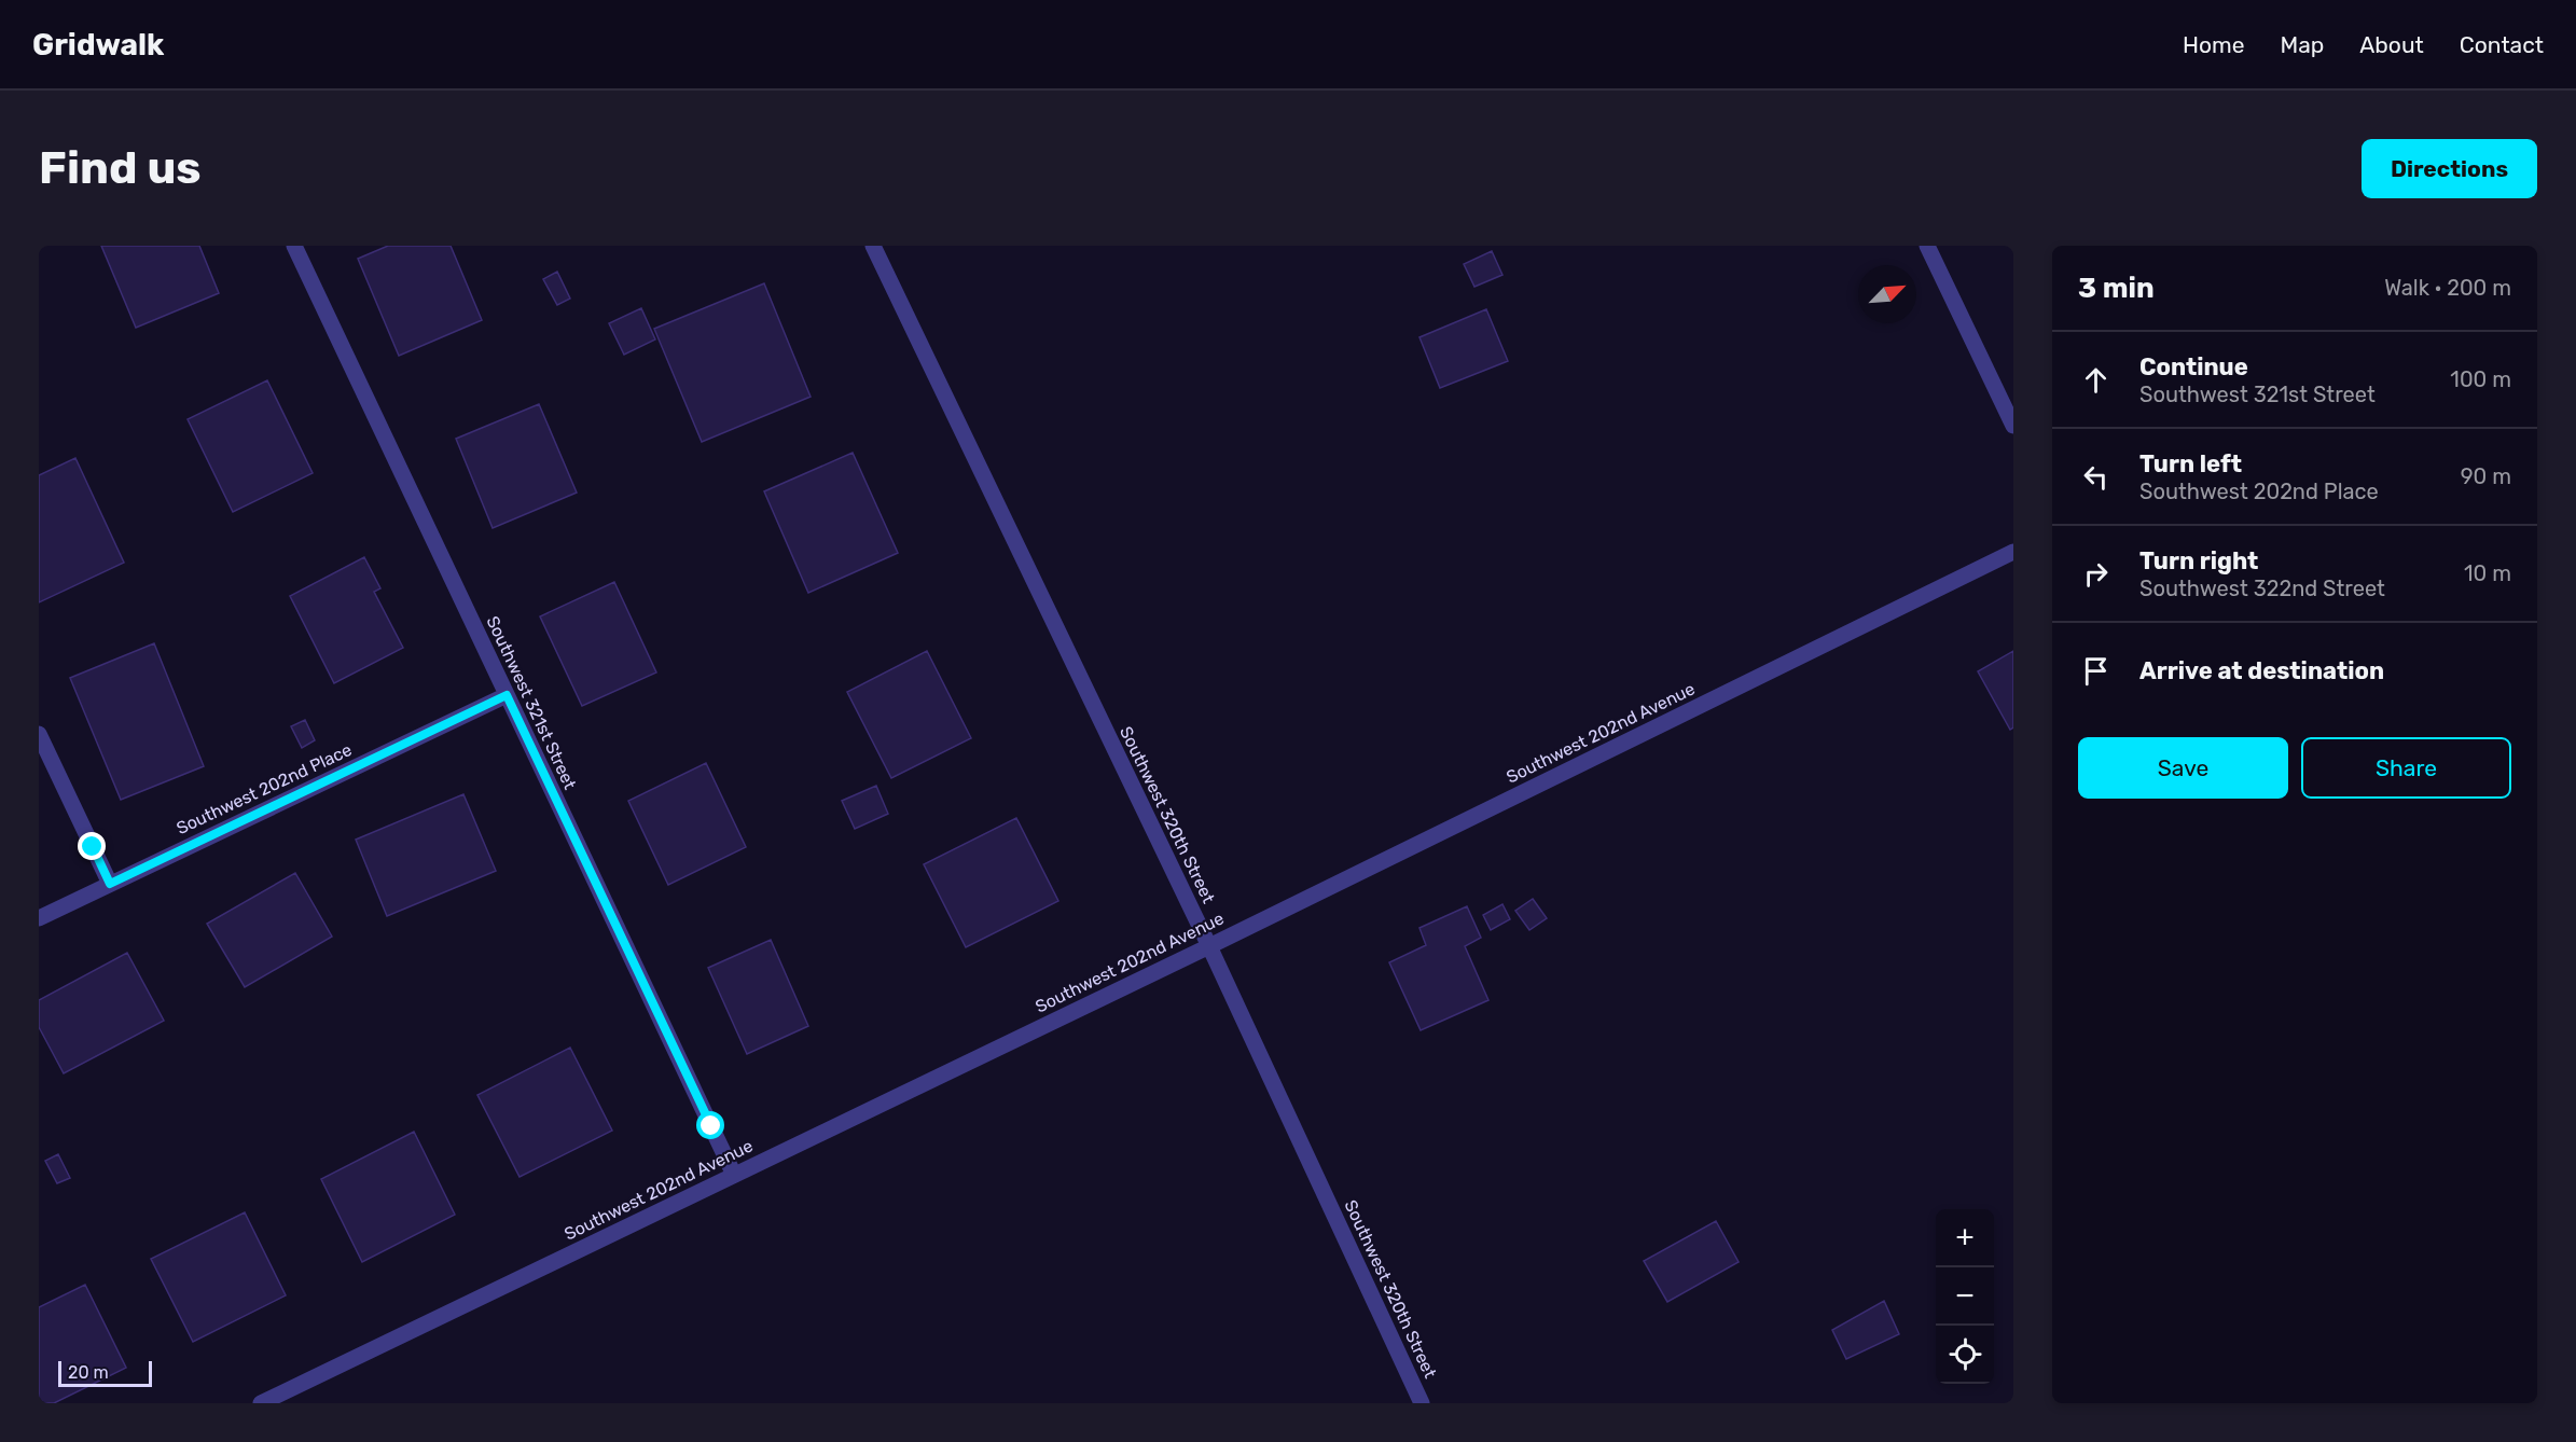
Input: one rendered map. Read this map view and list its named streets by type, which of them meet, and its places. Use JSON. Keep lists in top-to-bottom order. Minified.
{"streets":{"street":["Southwest 321st Street","Southwest 202nd Avenue","Southwest 202nd Place","Southwest 320th Street"]},"crossings":[["Southwest 321st Street","Southwest 202nd Avenue"],["Southwest 321st Street","Southwest 202nd Place"],["Southwest 202nd Avenue","Southwest 320th Street"]],"scale_bar":"20 m","north":"top right","page":{"header":"Gridwalk","nav":["Home","Map","About","Contact"],"buttons":["Directions",["Save","Share"]],"title":"Find us","heading":["3 min","Walk · 200 m"],"list":[["Continue","Southwest 321st Street","100 m"],["Turn left","Southwest 202nd Place","90 m"],["Turn right","Southwest 322nd Street","10 m"],"Arrive at destination"],"map_buttons":["+","−"],"scale":"20 m"}}
